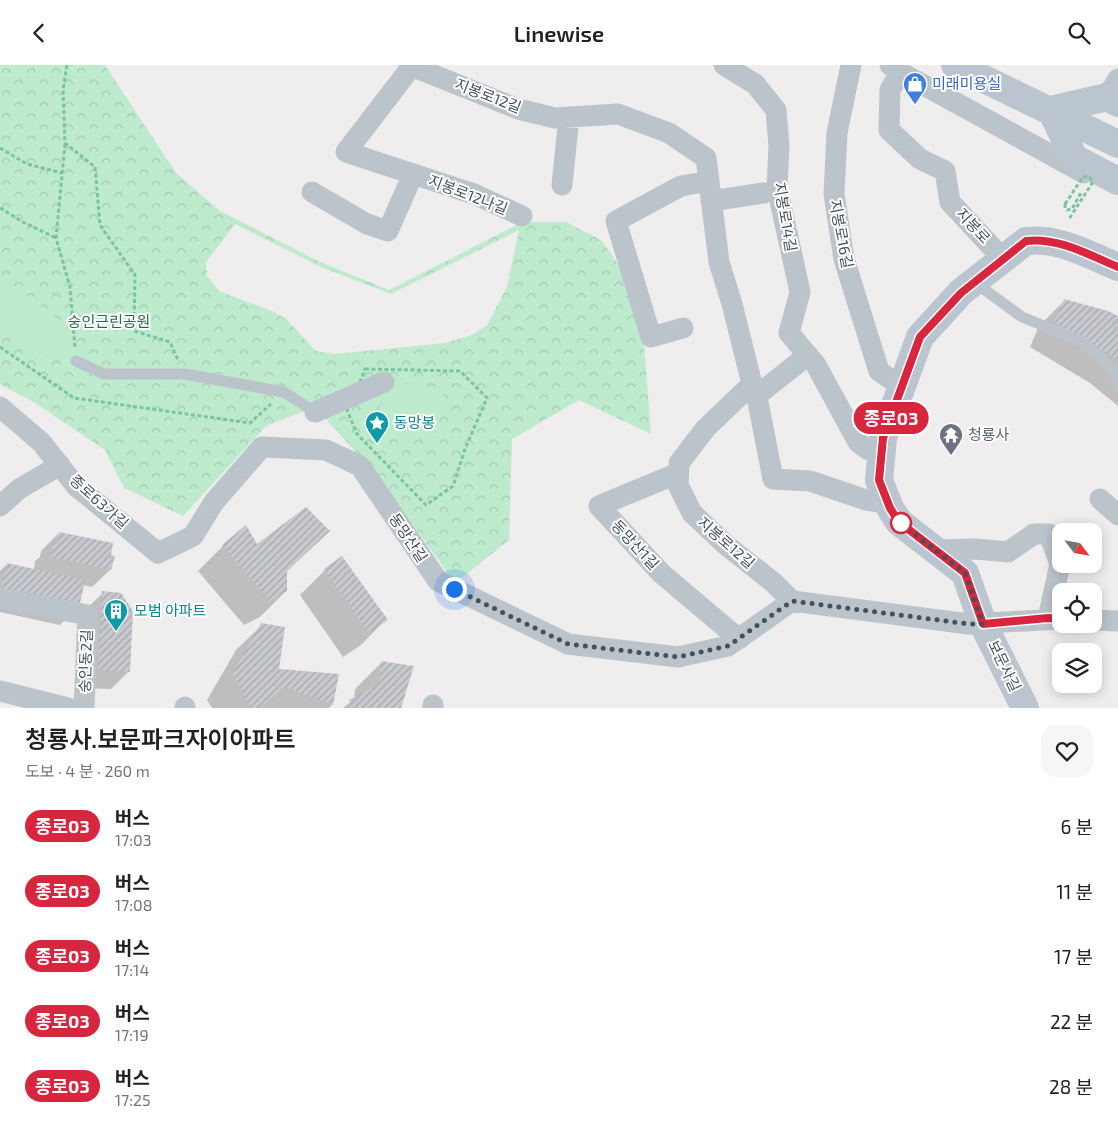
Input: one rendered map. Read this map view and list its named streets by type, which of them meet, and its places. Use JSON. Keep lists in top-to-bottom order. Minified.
{"streets":{"street":["지봉로12길","지봉로12나길","지봉로14길","지봉로","지봉로16길","종로63가길","동망산길","동망산1길","숭인동2길","보문사길"]},"crossings":[["지봉로12길","지봉로12나길"],["지봉로12길","동망산길"],["지봉로12길","동망산1길"],["종로63가길","동망산길"],["동망산길","동망산1길"]],"parks":["숭인근린공원"],"places":{"shop":["미래미용실"],"place":["동망봉"],"temple":["청룡사"],"building":["모범 아파트"]},"lines":["bus line 종로03"],"north":"bottom right","page":{"header":"Linewise","on_map":"종로03","heading":["청룡사.보문파크자이아파트","도보 · 4 분 · 260 m"],"list":[{"mark":"종로03","name":"버스","note":"17:03","value":"6 분"},{"mark":"종로03","name":"버스","note":"17:08","value":"11 분"},{"mark":"종로03","name":"버스","note":"17:14","value":"17 분"},{"mark":"종로03","name":"버스","note":"17:19","value":"22 분"},{"mark":"종로03","name":"버스","note":"17:25","value":"28 분"}]}}
